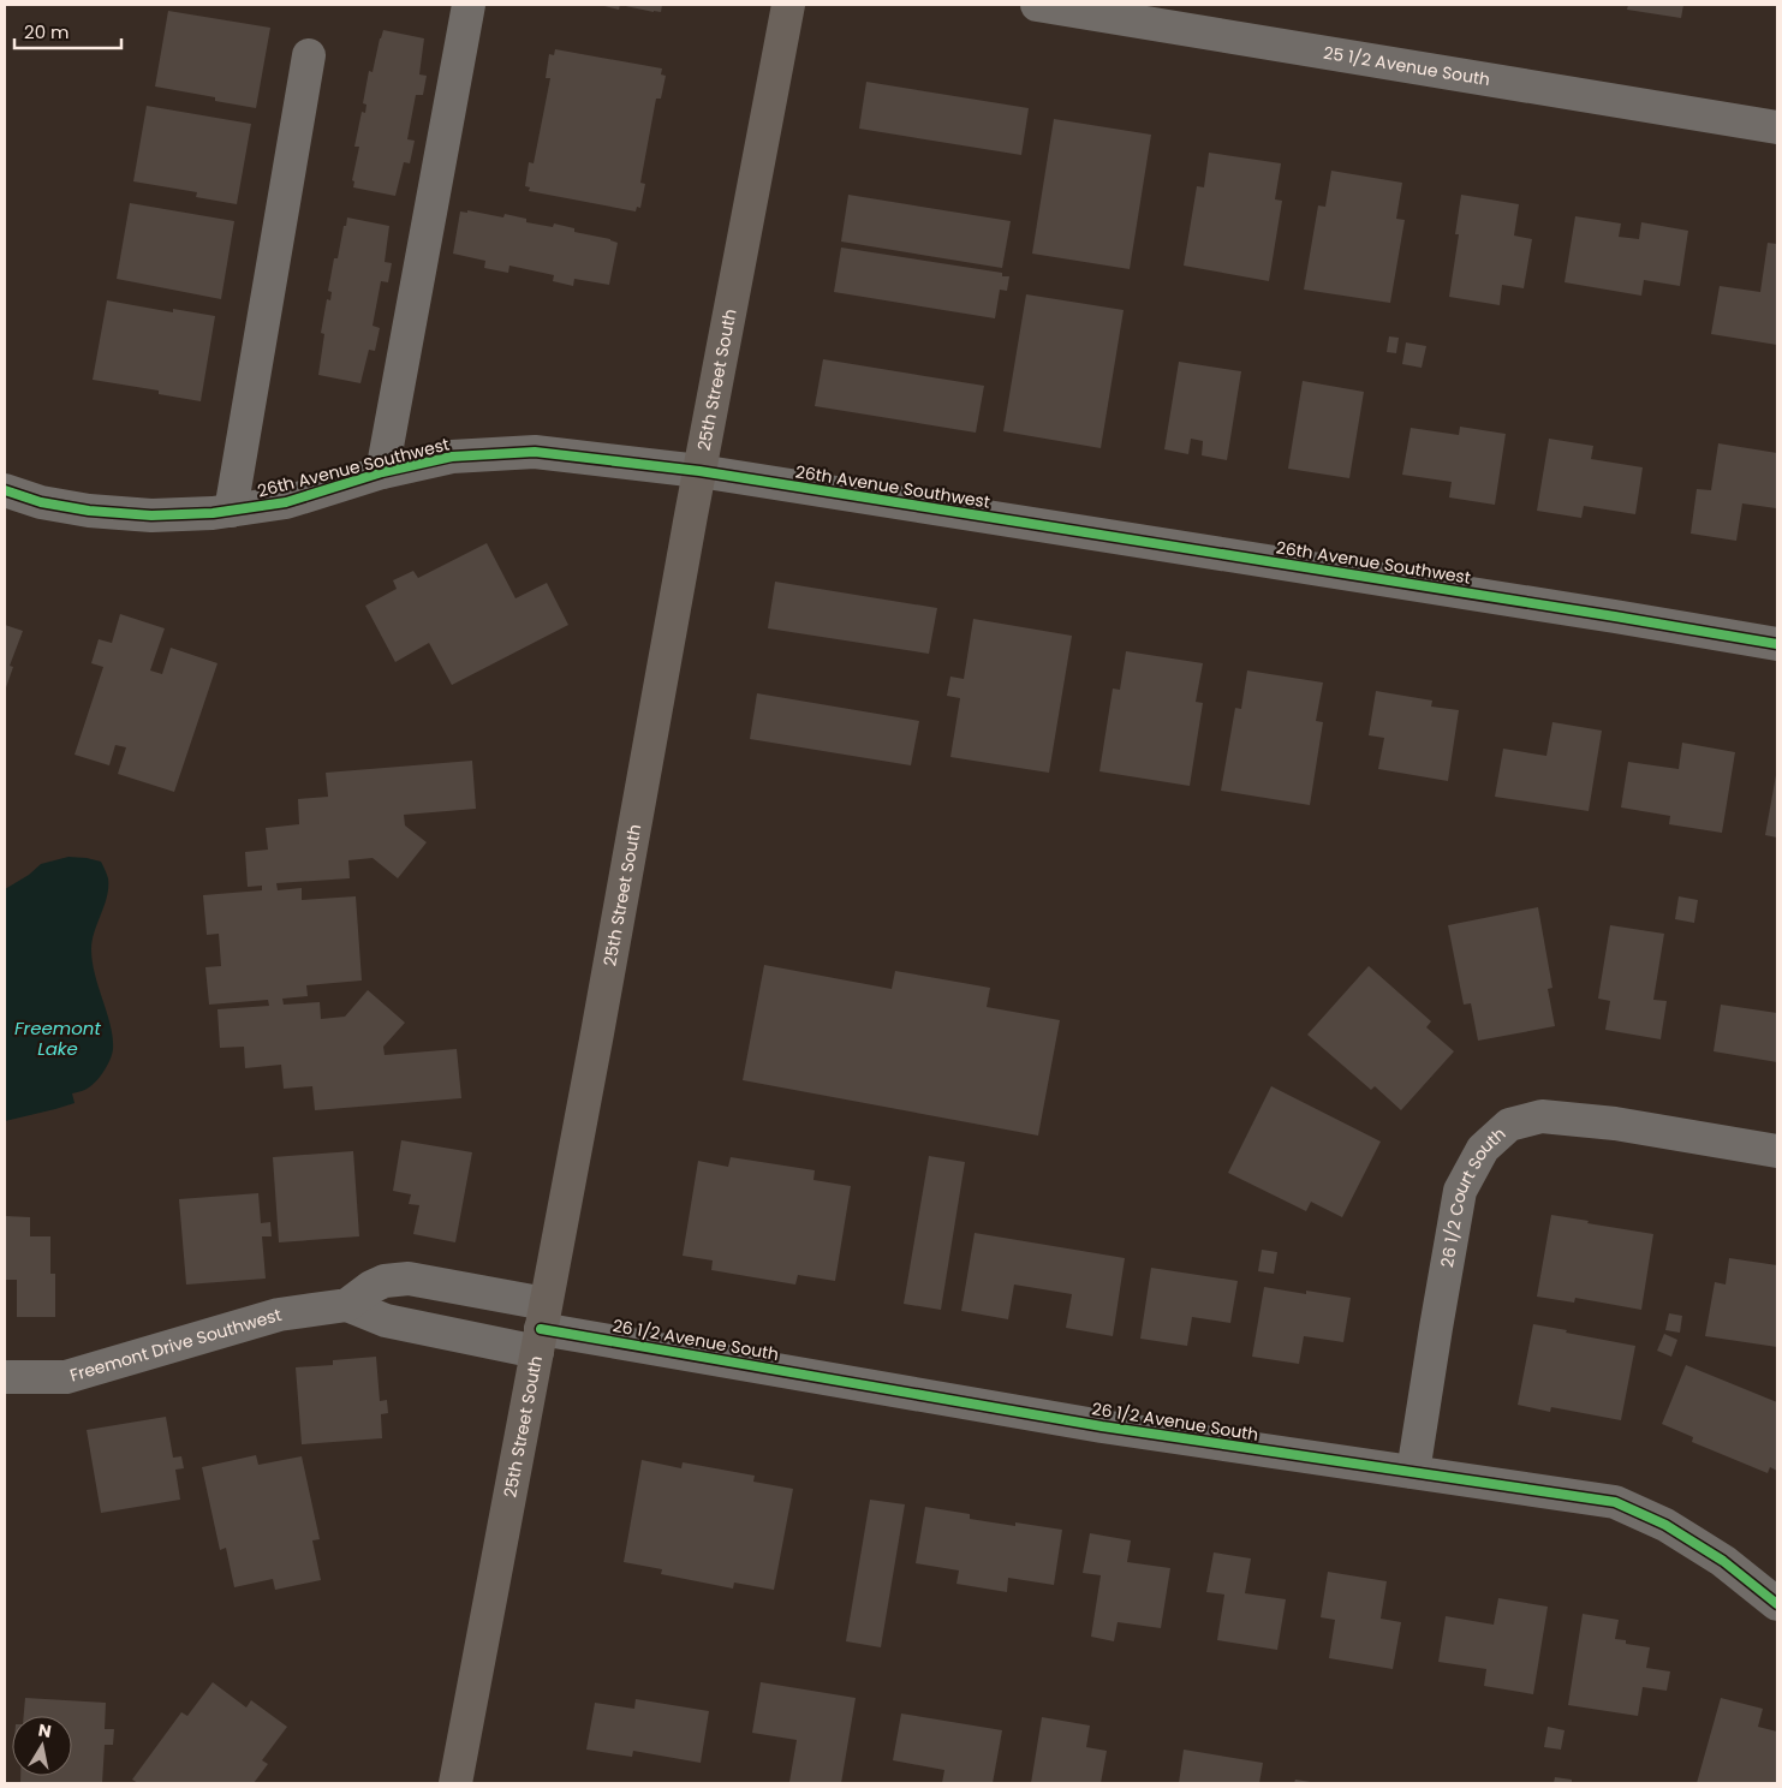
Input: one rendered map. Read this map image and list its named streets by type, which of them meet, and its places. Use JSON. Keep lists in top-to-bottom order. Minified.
{"streets":{"main road":["25th Street South"],"street":["25 1/2 Avenue South","26th Avenue Southwest","26 1/2 Court South","26 1/2 Avenue South","Freemont Drive Southwest"]},"crossings":[["25th Street South","26th Avenue Southwest"],["25th Street South","26 1/2 Avenue South"],["25th Street South","Freemont Drive Southwest"],["26 1/2 Court South","26 1/2 Avenue South"],["26 1/2 Avenue South","Freemont Drive Southwest"]],"water":["Freemont Lake"],"scale_bar":"20 m","north":"top"}
